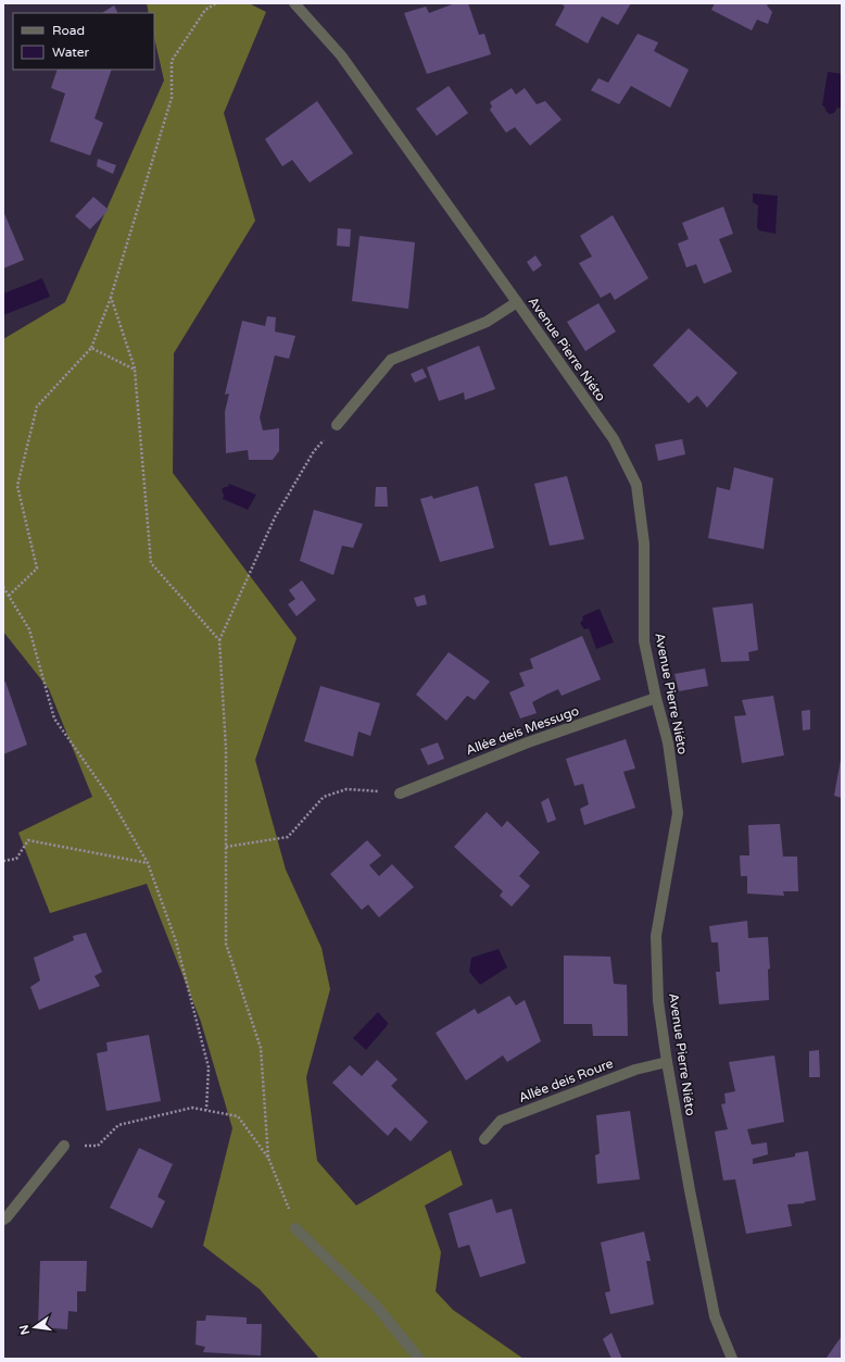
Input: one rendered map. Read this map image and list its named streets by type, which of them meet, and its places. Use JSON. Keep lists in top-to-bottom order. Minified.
{"streets":{"street":["Avenue Pierre Niéto","Allée deis Messugo","Allée deis Roure"]},"crossings":[["Avenue Pierre Niéto","Allée deis Messugo"],["Avenue Pierre Niéto","Allée deis Roure"]],"legend":["Road","Water"],"north":"left"}
